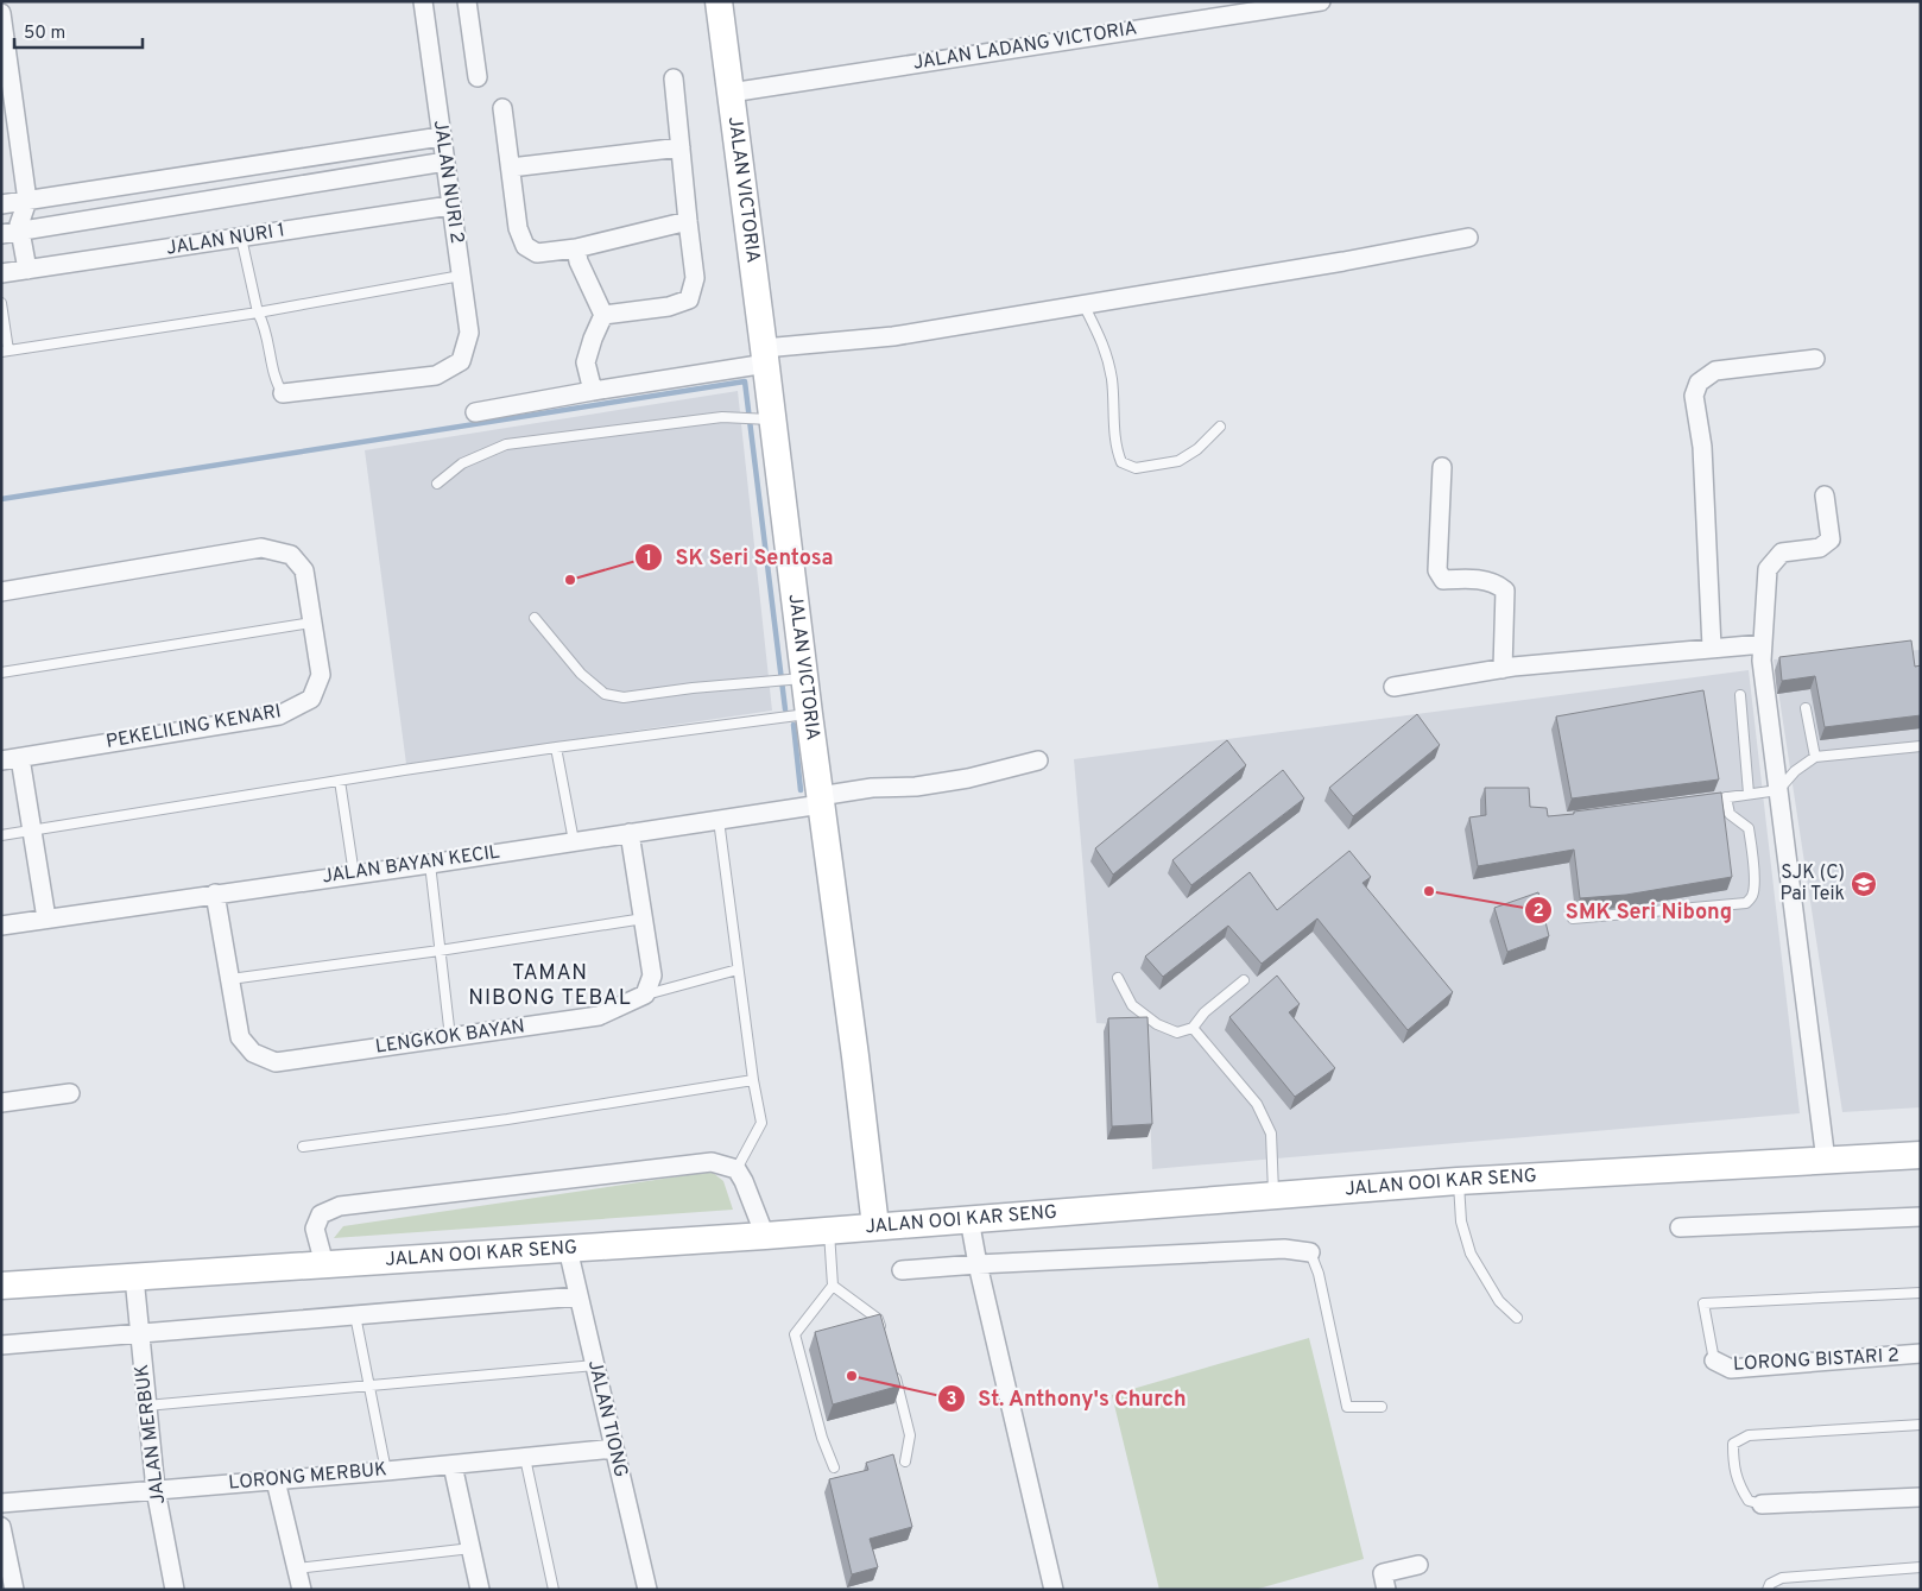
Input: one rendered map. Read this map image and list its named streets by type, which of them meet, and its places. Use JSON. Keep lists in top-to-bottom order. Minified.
{"streets":{"main road":["JALAN VICTORIA","JALAN OOI KAR SENG"],"street":["JALAN LADANG VICTORIA","JALAN NURI 2","JALAN NURI 1","PEKELILING KENARI","JALAN BAYAN KECIL","LENGKOK BAYAN","LORONG BISTARI 2","JALAN TIONG","JALAN MERBUK","LORONG MERBUK"]},"crossings":[["JALAN LADANG VICTORIA","JALAN VICTORIA"],["JALAN NURI 2","JALAN NURI 1"],["JALAN VICTORIA","JALAN BAYAN KECIL"],["JALAN VICTORIA","JALAN OOI KAR SENG"],["JALAN BAYAN KECIL","LENGKOK BAYAN"],["JALAN OOI KAR SENG","JALAN TIONG"],["JALAN OOI KAR SENG","JALAN MERBUK"],["JALAN TIONG","LORONG MERBUK"],["JALAN MERBUK","LORONG MERBUK"]],"districts":["TAMAN NIBONG TEBAL"],"places":{"other":["SK Seri Sentosa","SMK Seri Nibong","St. Anthony's Church"],"school or university":["SJK (C) Pai Teik"]},"scale_bar":"50 m"}
